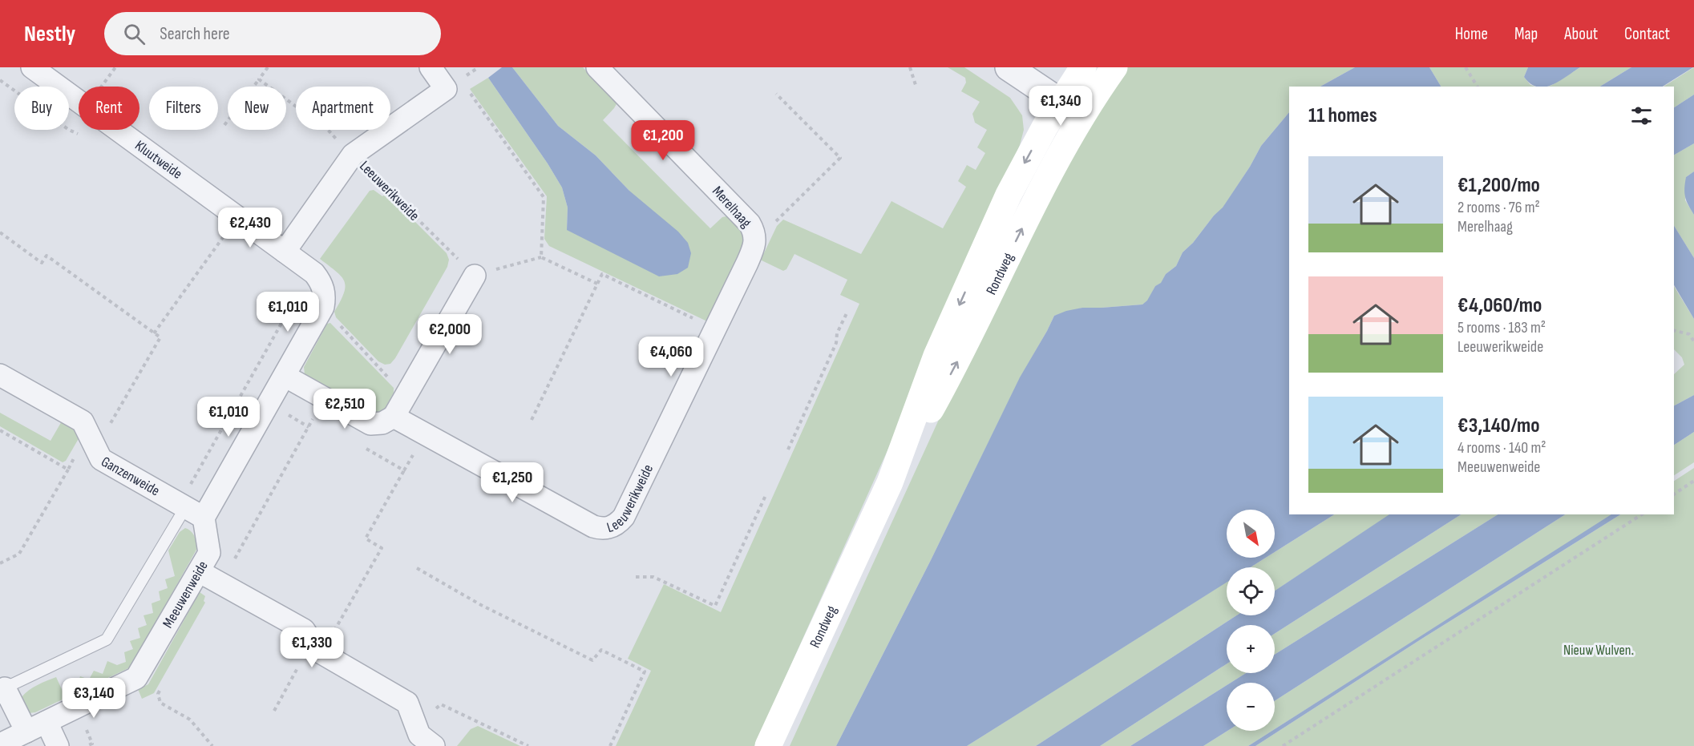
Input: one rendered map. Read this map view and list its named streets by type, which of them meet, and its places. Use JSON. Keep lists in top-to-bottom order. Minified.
{"streets":{"main road":["Rondweg"],"street":["Kluutweide","Leeuwerikweide","Merelhaag","Ganzenweide","Meeuwenweide"]},"crossings":[["Leeuwerikweide","Merelhaag"],["Ganzenweide","Meeuwenweide"]],"parks":["Nieuw Wulven."],"north":"bottom right","page":{"header":"Nestly","search":"Search here","nav":["Home","Map","About","Contact"],"price":["€1,340","€1,200","€2,430","€1,010","€2,000","€4,060","€2,510","€1,010","€1,250","€1,330","€3,140"],"chip":["Buy","Rent","Filters","New","Apartment"],"heading":"11 homes","list":[{"name":"€1,200/mo","note":"2 rooms · 76 m² · Merelhaag"},{"name":"€4,060/mo","note":"5 rooms · 183 m² · Leeuwerikweide"},{"name":"€3,140/mo","note":"4 rooms · 140 m² · Meeuwenweide"}],"map_buttons":["+","−"]}}
